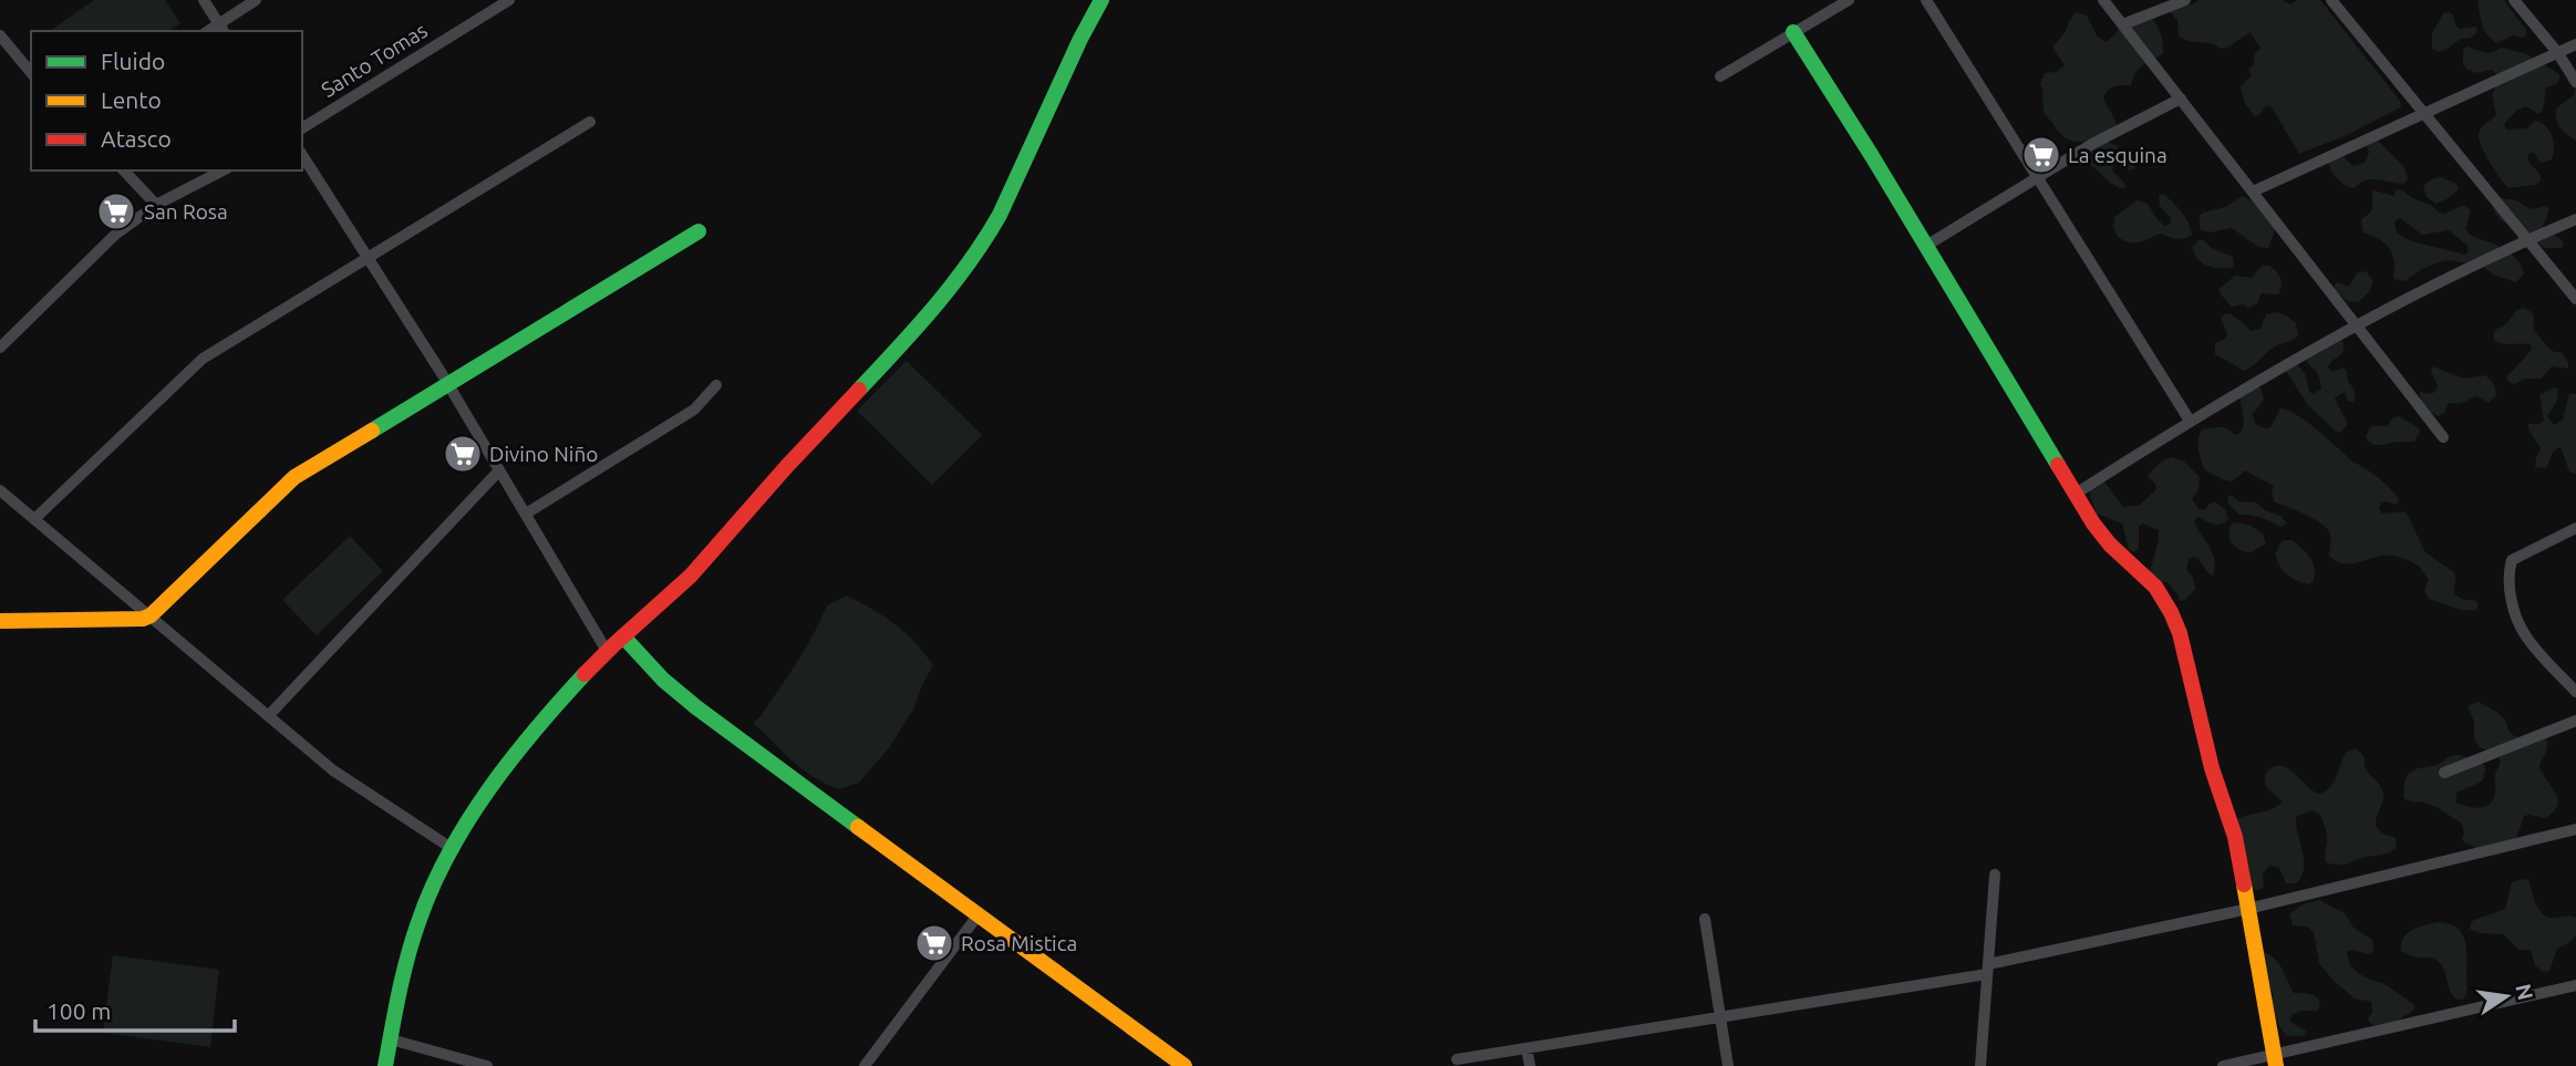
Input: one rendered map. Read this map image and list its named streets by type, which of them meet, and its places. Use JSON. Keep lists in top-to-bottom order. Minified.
{"streets":{"street":["Santo Tomas"]},"places":{"supermarket":["La esquina","San Rosa","Divino Niño","Rosa Mistica"]},"legend":["Fluido","Lento","Atasco"],"scale_bar":"100 m","north":"right"}
